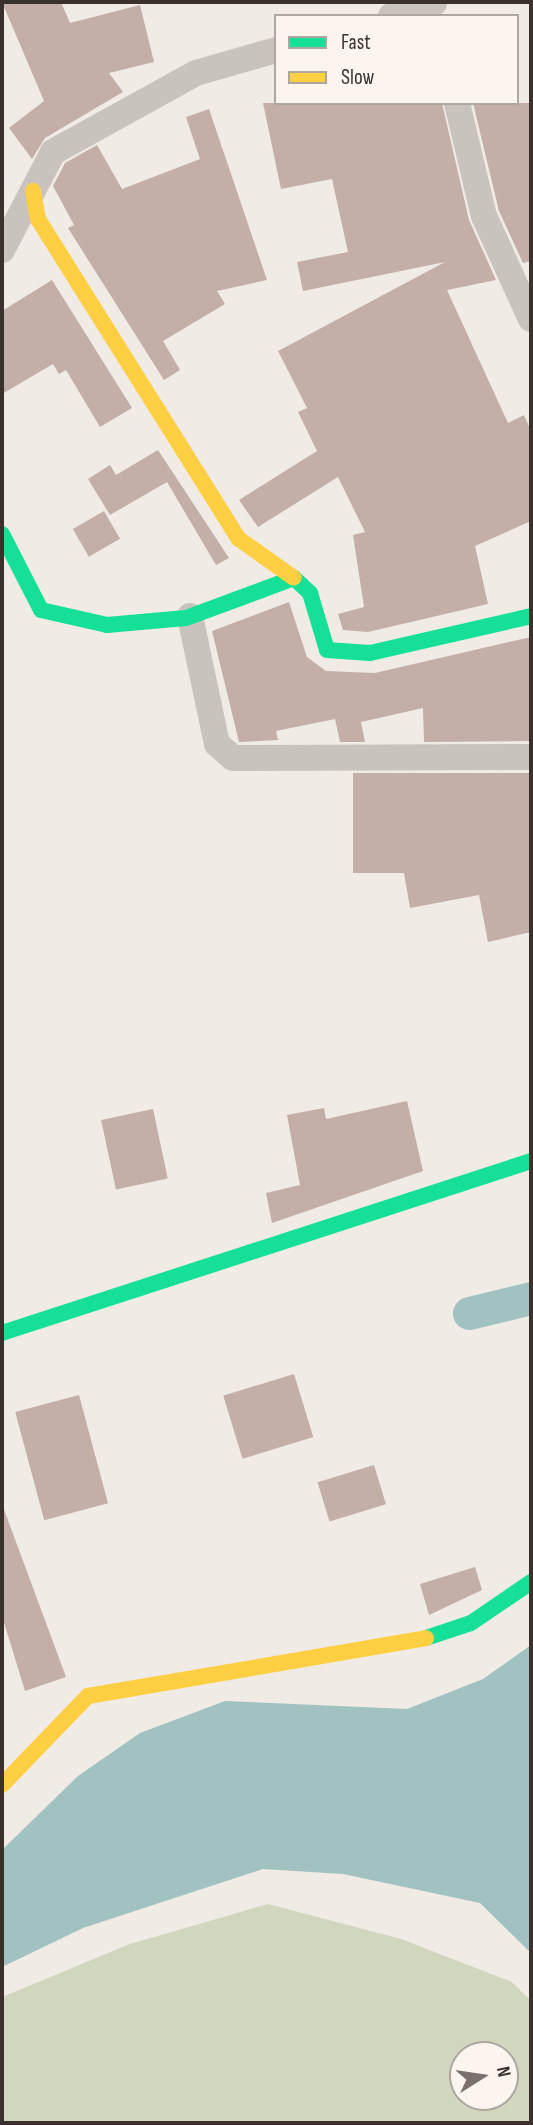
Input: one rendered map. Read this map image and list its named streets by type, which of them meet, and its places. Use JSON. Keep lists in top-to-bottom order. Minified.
{"legend":["Fast","Slow"],"north":"right"}
